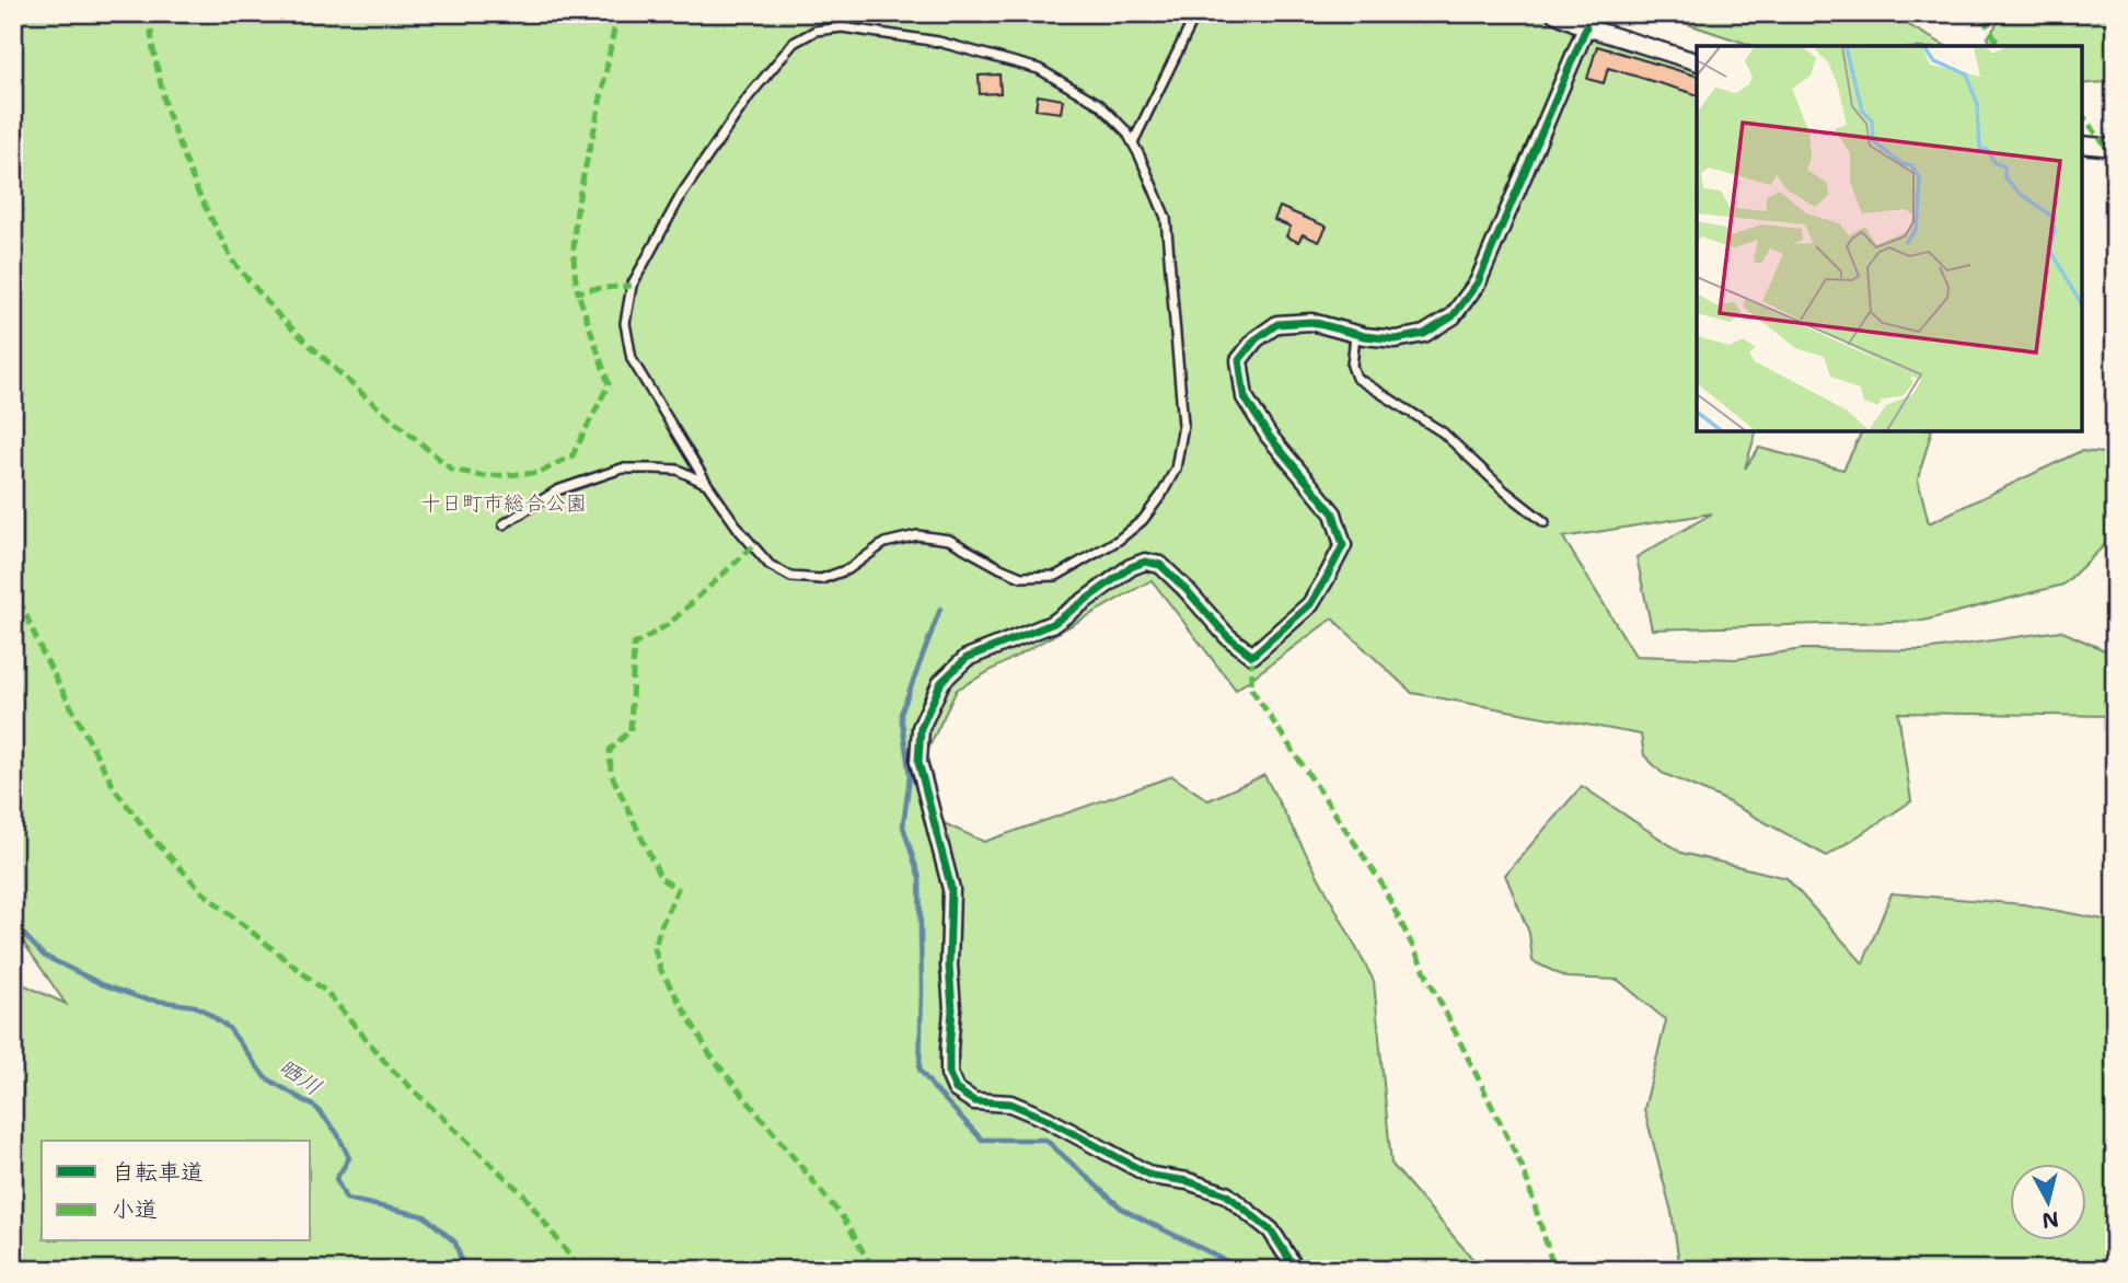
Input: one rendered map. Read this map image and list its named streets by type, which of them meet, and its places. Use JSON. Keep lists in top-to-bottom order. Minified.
{"water":["晒川"],"parks":["十日町市総合公園"],"legend":["自転車道","小道"],"north":"bottom"}
